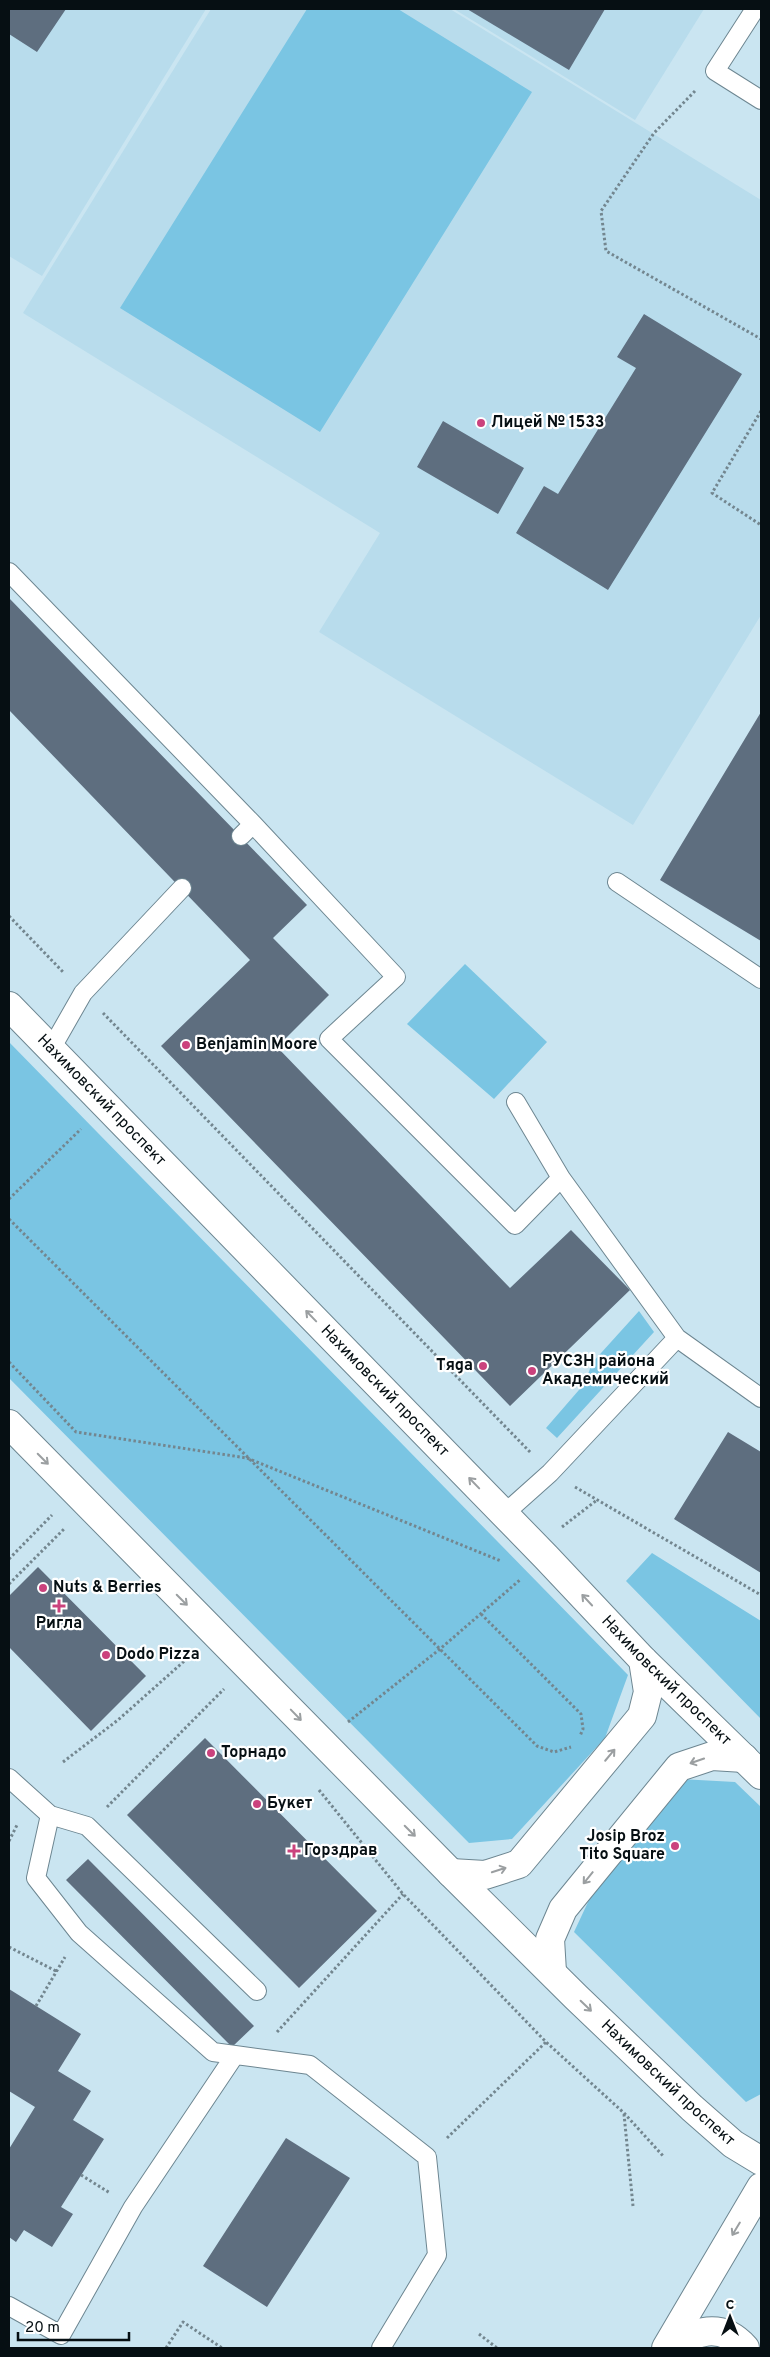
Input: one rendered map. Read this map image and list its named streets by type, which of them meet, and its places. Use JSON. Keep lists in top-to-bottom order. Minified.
{"streets":{"main road":["Нахимовский проспект"]},"places":{"other":["Лицей № 1533","Benjamin Moore","Тяga","РУСЗН района Академический","Nuts & Berries","Dodo Pizza","Торнадо","Букет","Josip Broz Tito Square"],"health":["Ригла","Горздрав"]},"scale_bar":"20 m","north":"top"}
